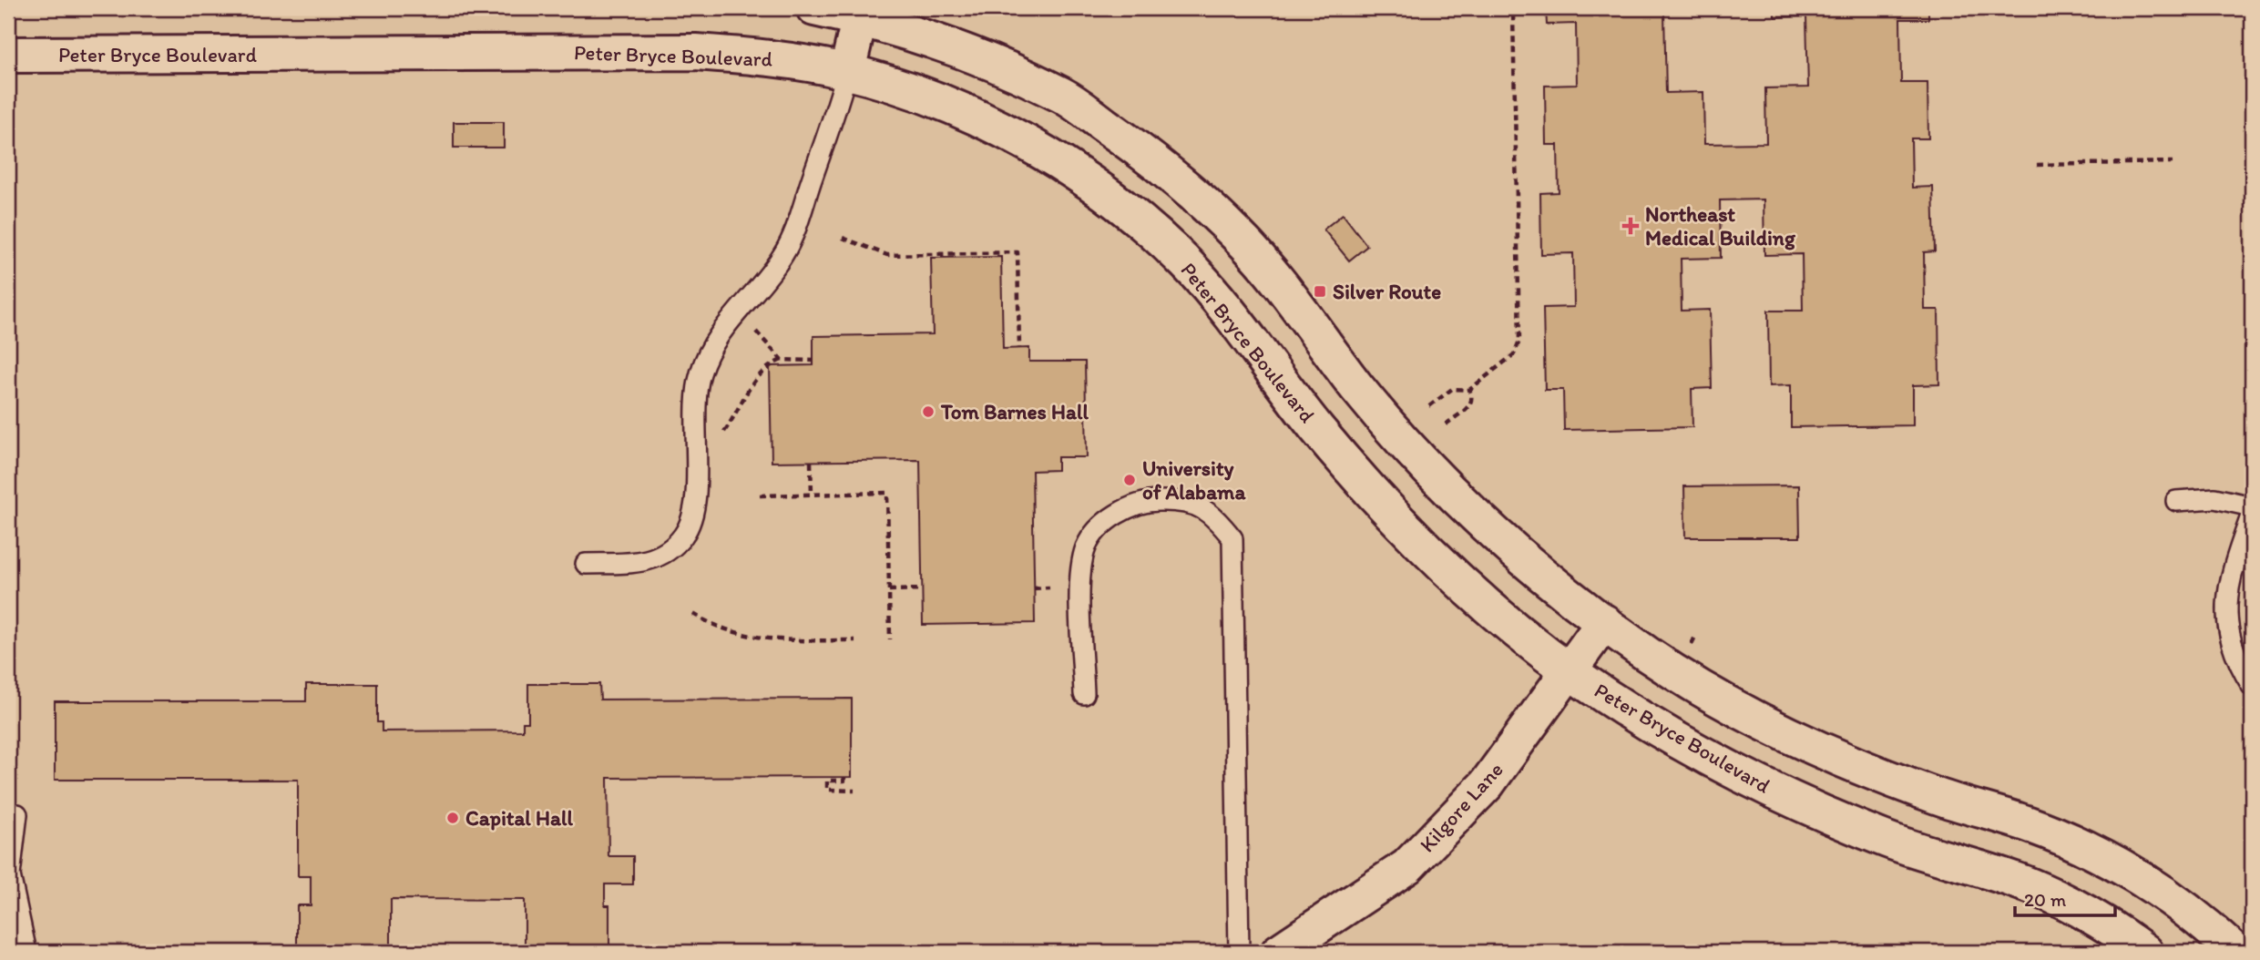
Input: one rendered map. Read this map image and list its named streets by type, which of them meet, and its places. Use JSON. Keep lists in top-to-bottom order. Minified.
{"streets":{"street":["Peter Bryce Boulevard","Kilgore Lane"]},"crossings":[["Peter Bryce Boulevard","Kilgore Lane"]],"places":{"health":["Northeast Medical Building"],"transit":["Silver Route"],"other":["Tom Barnes Hall","University of Alabama","Capital Hall"]},"scale_bar":"20 m"}
